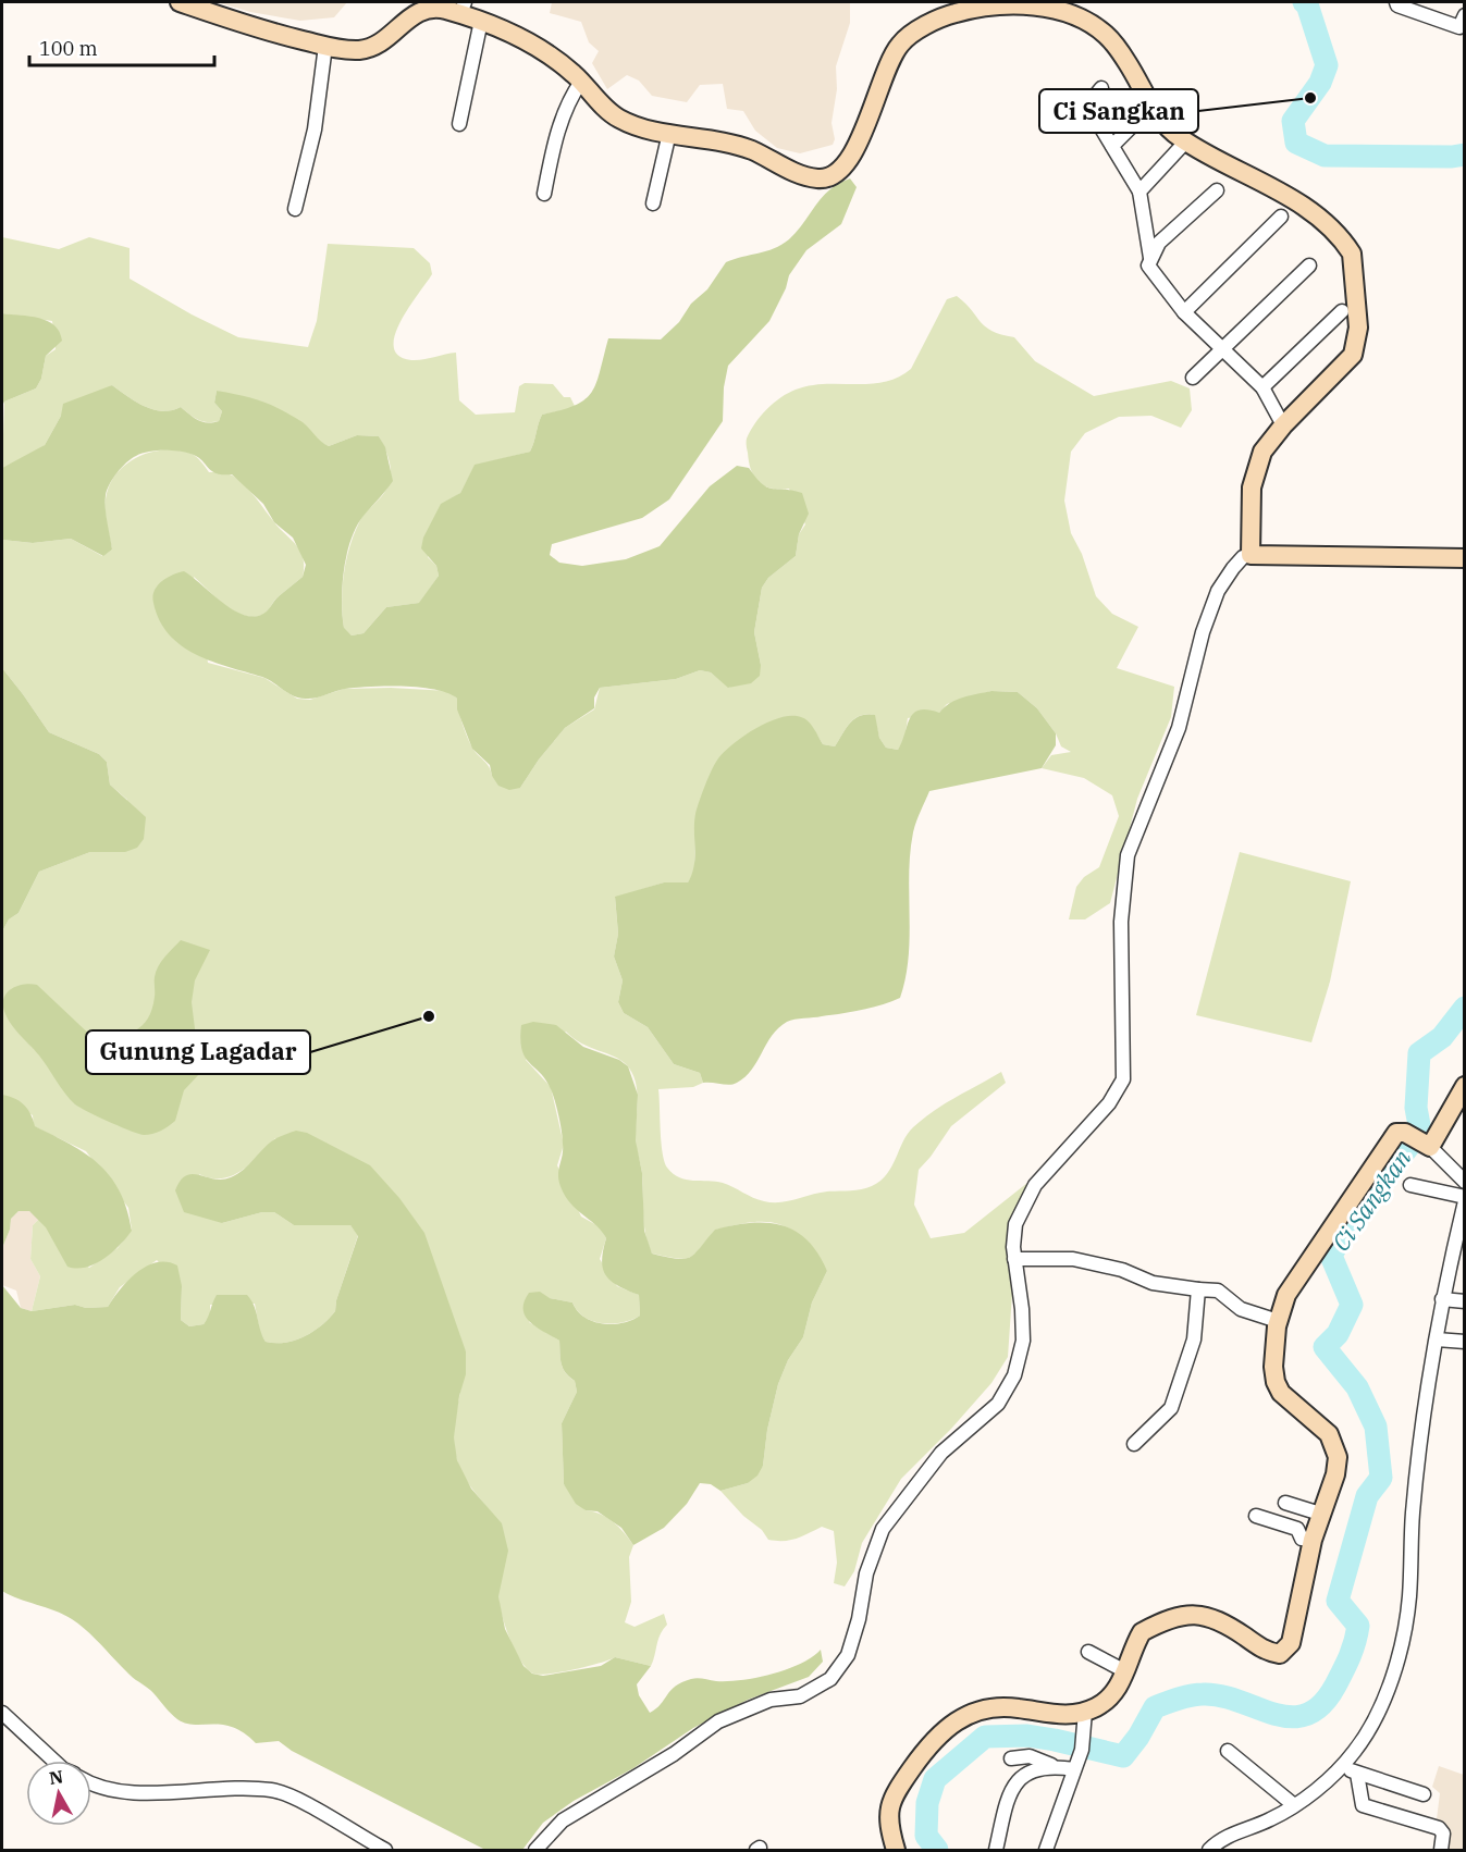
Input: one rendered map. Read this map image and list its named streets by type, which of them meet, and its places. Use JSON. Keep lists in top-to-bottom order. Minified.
{"water":["Ci Sangkan"],"places":["Ci Sangkan","Gunung Lagadar"],"scale_bar":"100 m","north":"top"}
